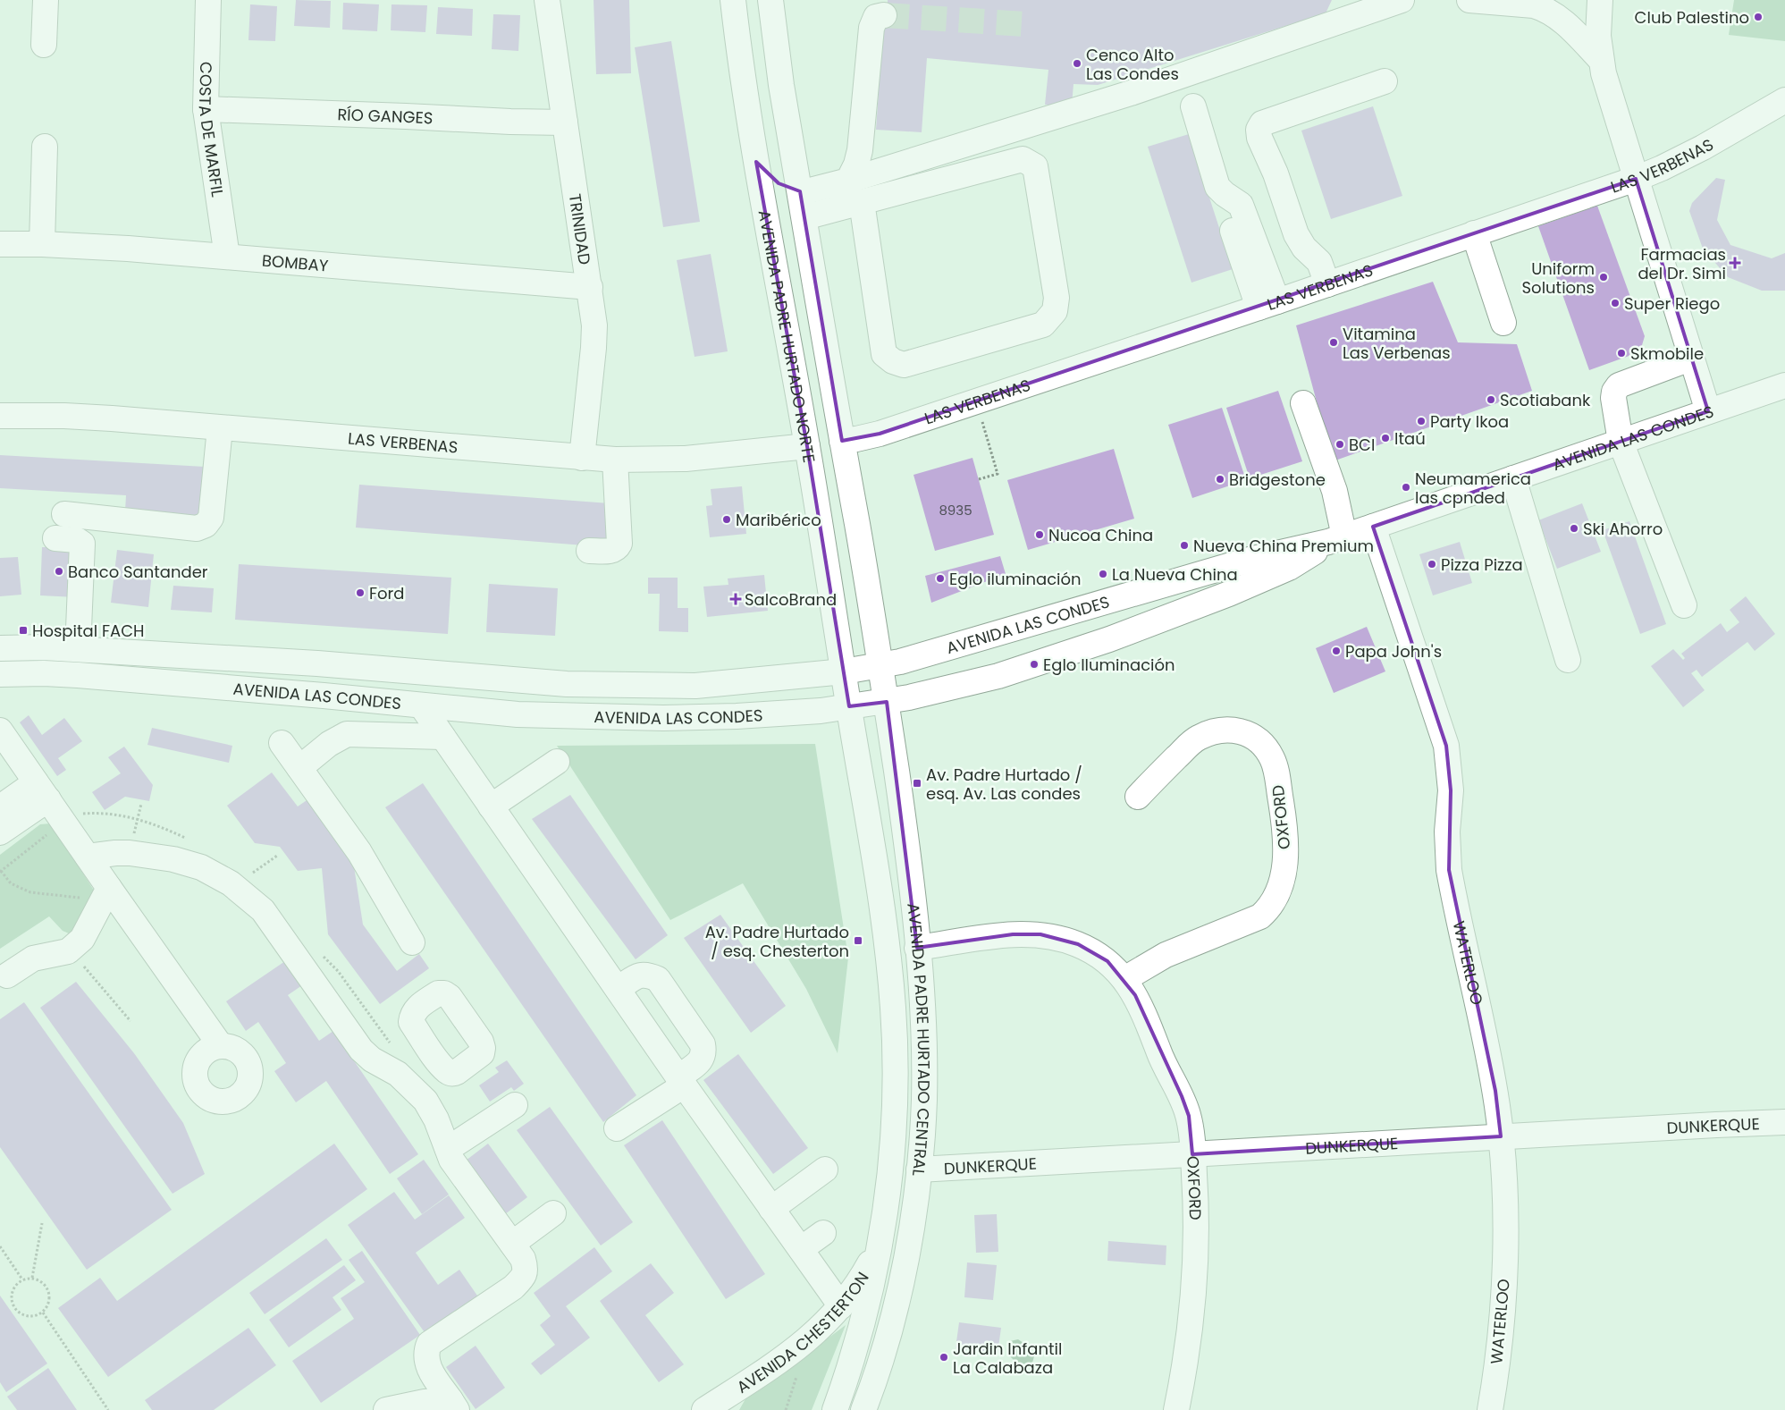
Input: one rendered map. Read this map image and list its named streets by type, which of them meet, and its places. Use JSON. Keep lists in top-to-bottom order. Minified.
{"streets":{"street":["RÍO GANGES","COSTA DE MARFIL","LAS VERBENAS","TRINIDAD","BOMBAY","AVENIDA PADRE HURTADO NORTE","AVENIDA LAS CONDES","OXFORD","WATERLOO","AVENIDA PADRE HURTADO CENTRAL","DUNKERQUE","AVENIDA CHESTERTON"]},"crossings":[["RÍO GANGES","COSTA DE MARFIL"],["RÍO GANGES","TRINIDAD"],["COSTA DE MARFIL","BOMBAY"],["LAS VERBENAS","TRINIDAD"],["LAS VERBENAS","AVENIDA PADRE HURTADO NORTE"],["TRINIDAD","BOMBAY"],["AVENIDA PADRE HURTADO NORTE","AVENIDA LAS CONDES"],["AVENIDA PADRE HURTADO NORTE","AVENIDA PADRE HURTADO CENTRAL"],["AVENIDA LAS CONDES","WATERLOO"],["AVENIDA LAS CONDES","AVENIDA PADRE HURTADO CENTRAL"],["OXFORD","AVENIDA PADRE HURTADO CENTRAL"],["OXFORD","DUNKERQUE"],["WATERLOO","DUNKERQUE"],["AVENIDA PADRE HURTADO CENTRAL","DUNKERQUE"],["AVENIDA PADRE HURTADO CENTRAL","AVENIDA CHESTERTON"]],"places":{"other":["Club Palestino","Cenco Alto Las Condes","Uniform Solutions","Super Riego","Vitamina Las Verbenas","Skmobile","Scotiabank","Party Ikoa","Itaú","BCI","Bridgestone","Neumamerica las cpnded","Maribérico","Ski Ahorro","Nucoa China","Nueva China Premium","Pizza Pizza","Banco Santander","La Nueva China","Eglo iluminación","Ford","Papa John's","Eglo Iluminación","Jardin Infantil La Calabaza"],"health":["Farmacias del Dr. Simi","SalcoBrand"],"transit":["Hospital FACH","Av. Padre Hurtado / esq. Av. Las condes","Av. Padre Hurtado / esq. Chesterton"]},"house_numbers":["8935"]}
